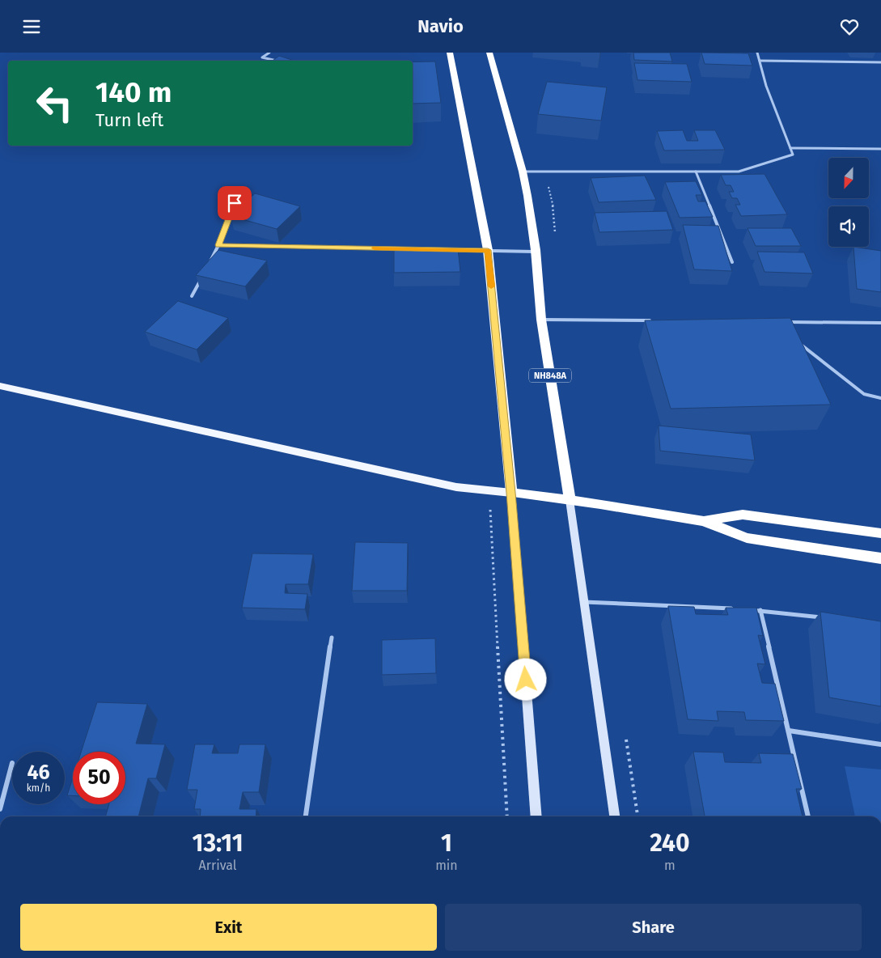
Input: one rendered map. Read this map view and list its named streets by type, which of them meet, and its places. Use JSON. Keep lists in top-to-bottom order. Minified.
{"streets":{"highway":["NH848A"]},"north":"bottom","page":{"header":"Navio","turn":["140 m","Turn left"],"speed":"46 km/h","limit":"50","eta":["13:11","Arrival","1","min","240","m"],"buttons":["Exit","Share"]}}
